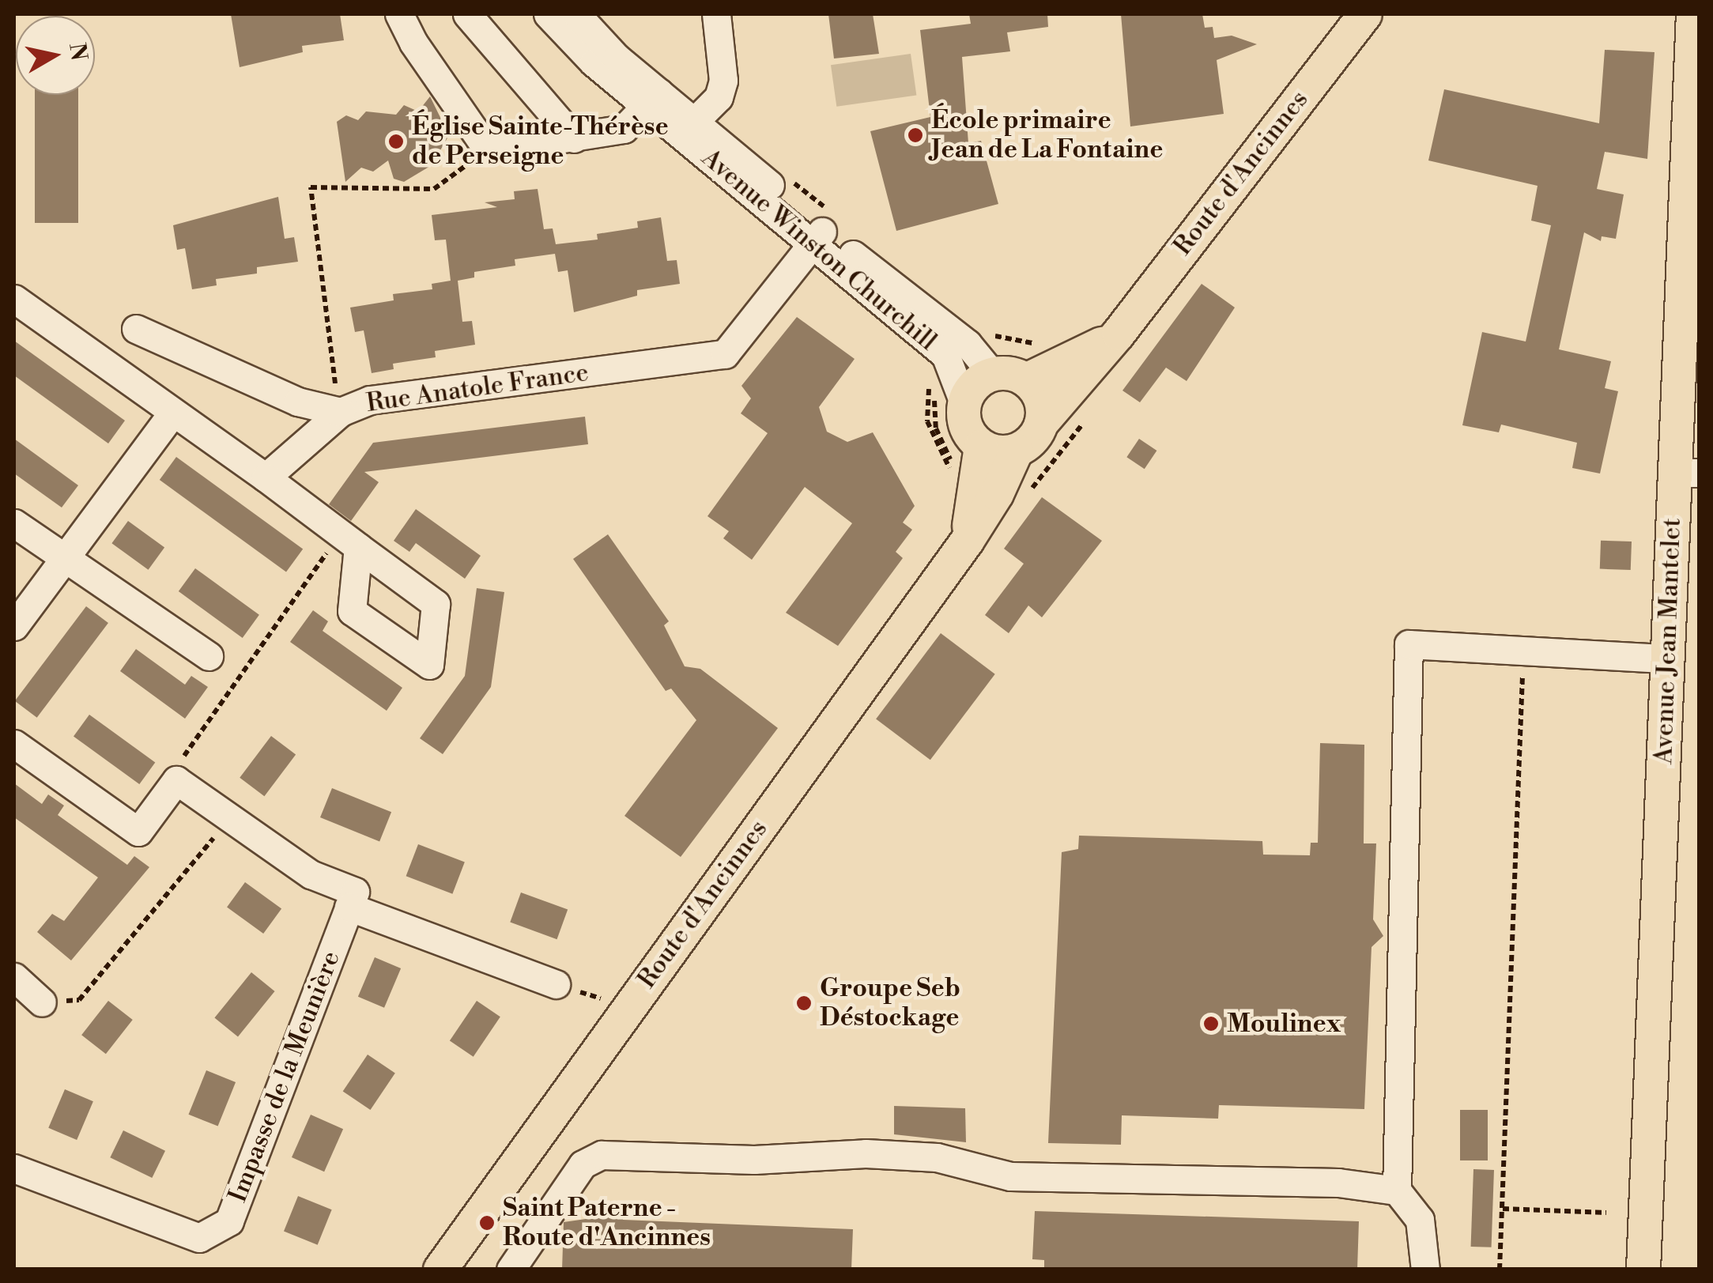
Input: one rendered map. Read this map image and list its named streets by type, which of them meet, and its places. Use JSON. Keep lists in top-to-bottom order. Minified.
{"streets":{"main road":["Route d'Ancinnes","Avenue Jean Mantelet"],"street":["Avenue Winston Churchill","Rue Anatole France","Impasse de la Meunière"]},"crossings":[["Route d'Ancinnes","Avenue Winston Churchill"],["Avenue Winston Churchill","Rue Anatole France"]],"places":["École primaire Jean de La Fontaine","Église Sainte-Thérèse de Perseigne","Groupe Seb Déstockage","Moulinex","Saint Paterne - Route d'Ancinnes"],"north":"right"}
